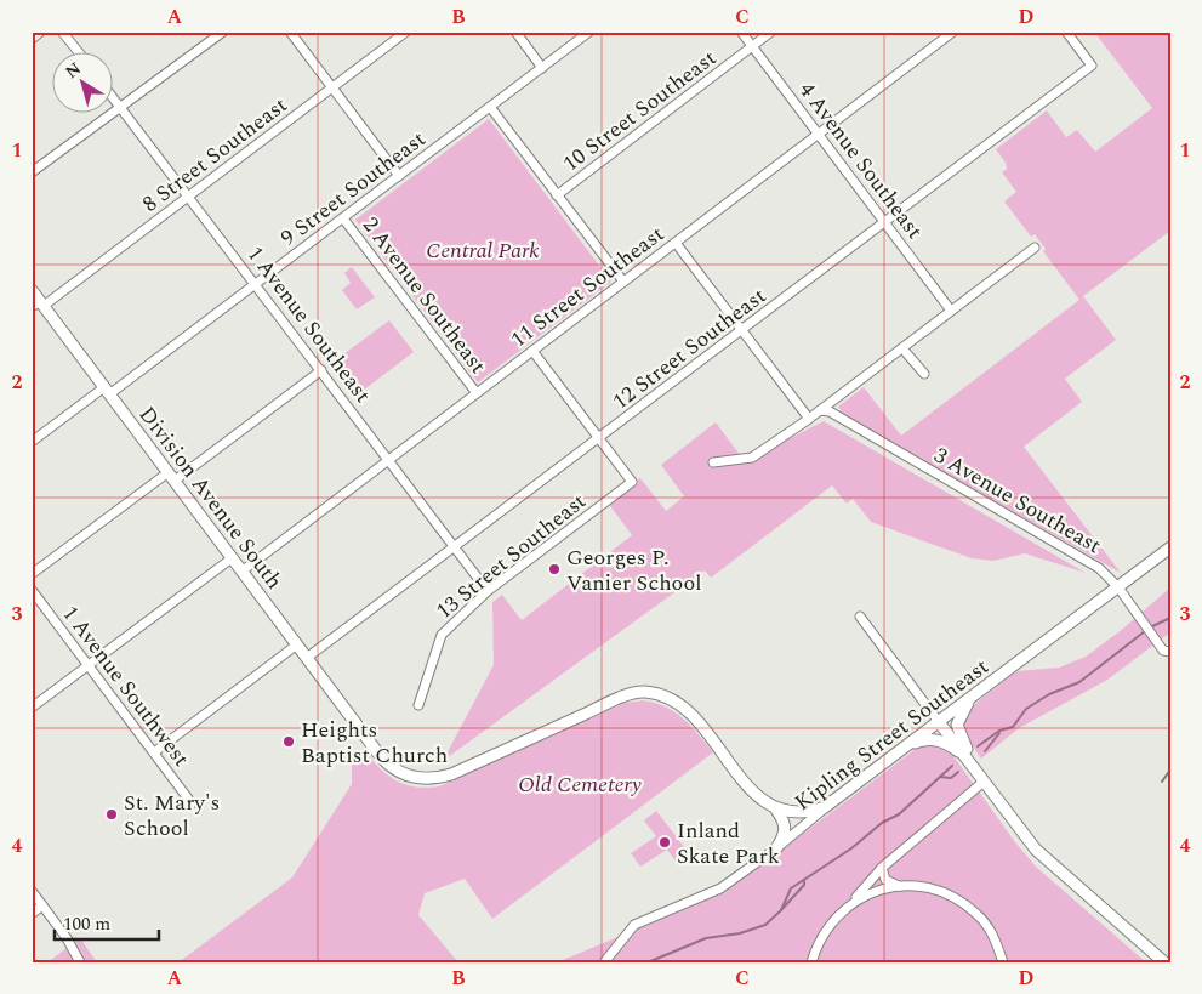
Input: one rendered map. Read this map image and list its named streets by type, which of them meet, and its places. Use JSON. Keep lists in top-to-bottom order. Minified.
{"streets":{"street":["10 Street Southeast","8 Street Southeast","4 Avenue Southeast","9 Street Southeast","11 Street Southeast","2 Avenue Southeast","1 Avenue Southeast","12 Street Southeast","Division Avenue South","3 Avenue Southeast","13 Street Southeast","1 Avenue Southwest","Kipling Street Southeast"]},"crossings":[["10 Street Southeast","4 Avenue Southeast"],["8 Street Southeast","1 Avenue Southeast"],["8 Street Southeast","Division Avenue South"],["4 Avenue Southeast","11 Street Southeast"],["4 Avenue Southeast","12 Street Southeast"],["9 Street Southeast","2 Avenue Southeast"],["9 Street Southeast","1 Avenue Southeast"],["9 Street Southeast","Division Avenue South"],["11 Street Southeast","2 Avenue Southeast"],["11 Street Southeast","1 Avenue Southeast"],["11 Street Southeast","Division Avenue South"],["1 Avenue Southeast","12 Street Southeast"],["1 Avenue Southeast","13 Street Southeast"],["12 Street Southeast","Division Avenue South"],["12 Street Southeast","13 Street Southeast"],["3 Avenue Southeast","Kipling Street Southeast"]],"parks":["Central Park","Old Cemetery"],"places":["Georges P. Vanier School","Heights Baptist Church","St. Mary's School","Inland Skate Park"],"scale_bar":"100 m","north":"top left","grid":{"columns":["A","B","C","D"],"rows":["1","2","3","4"]}}
